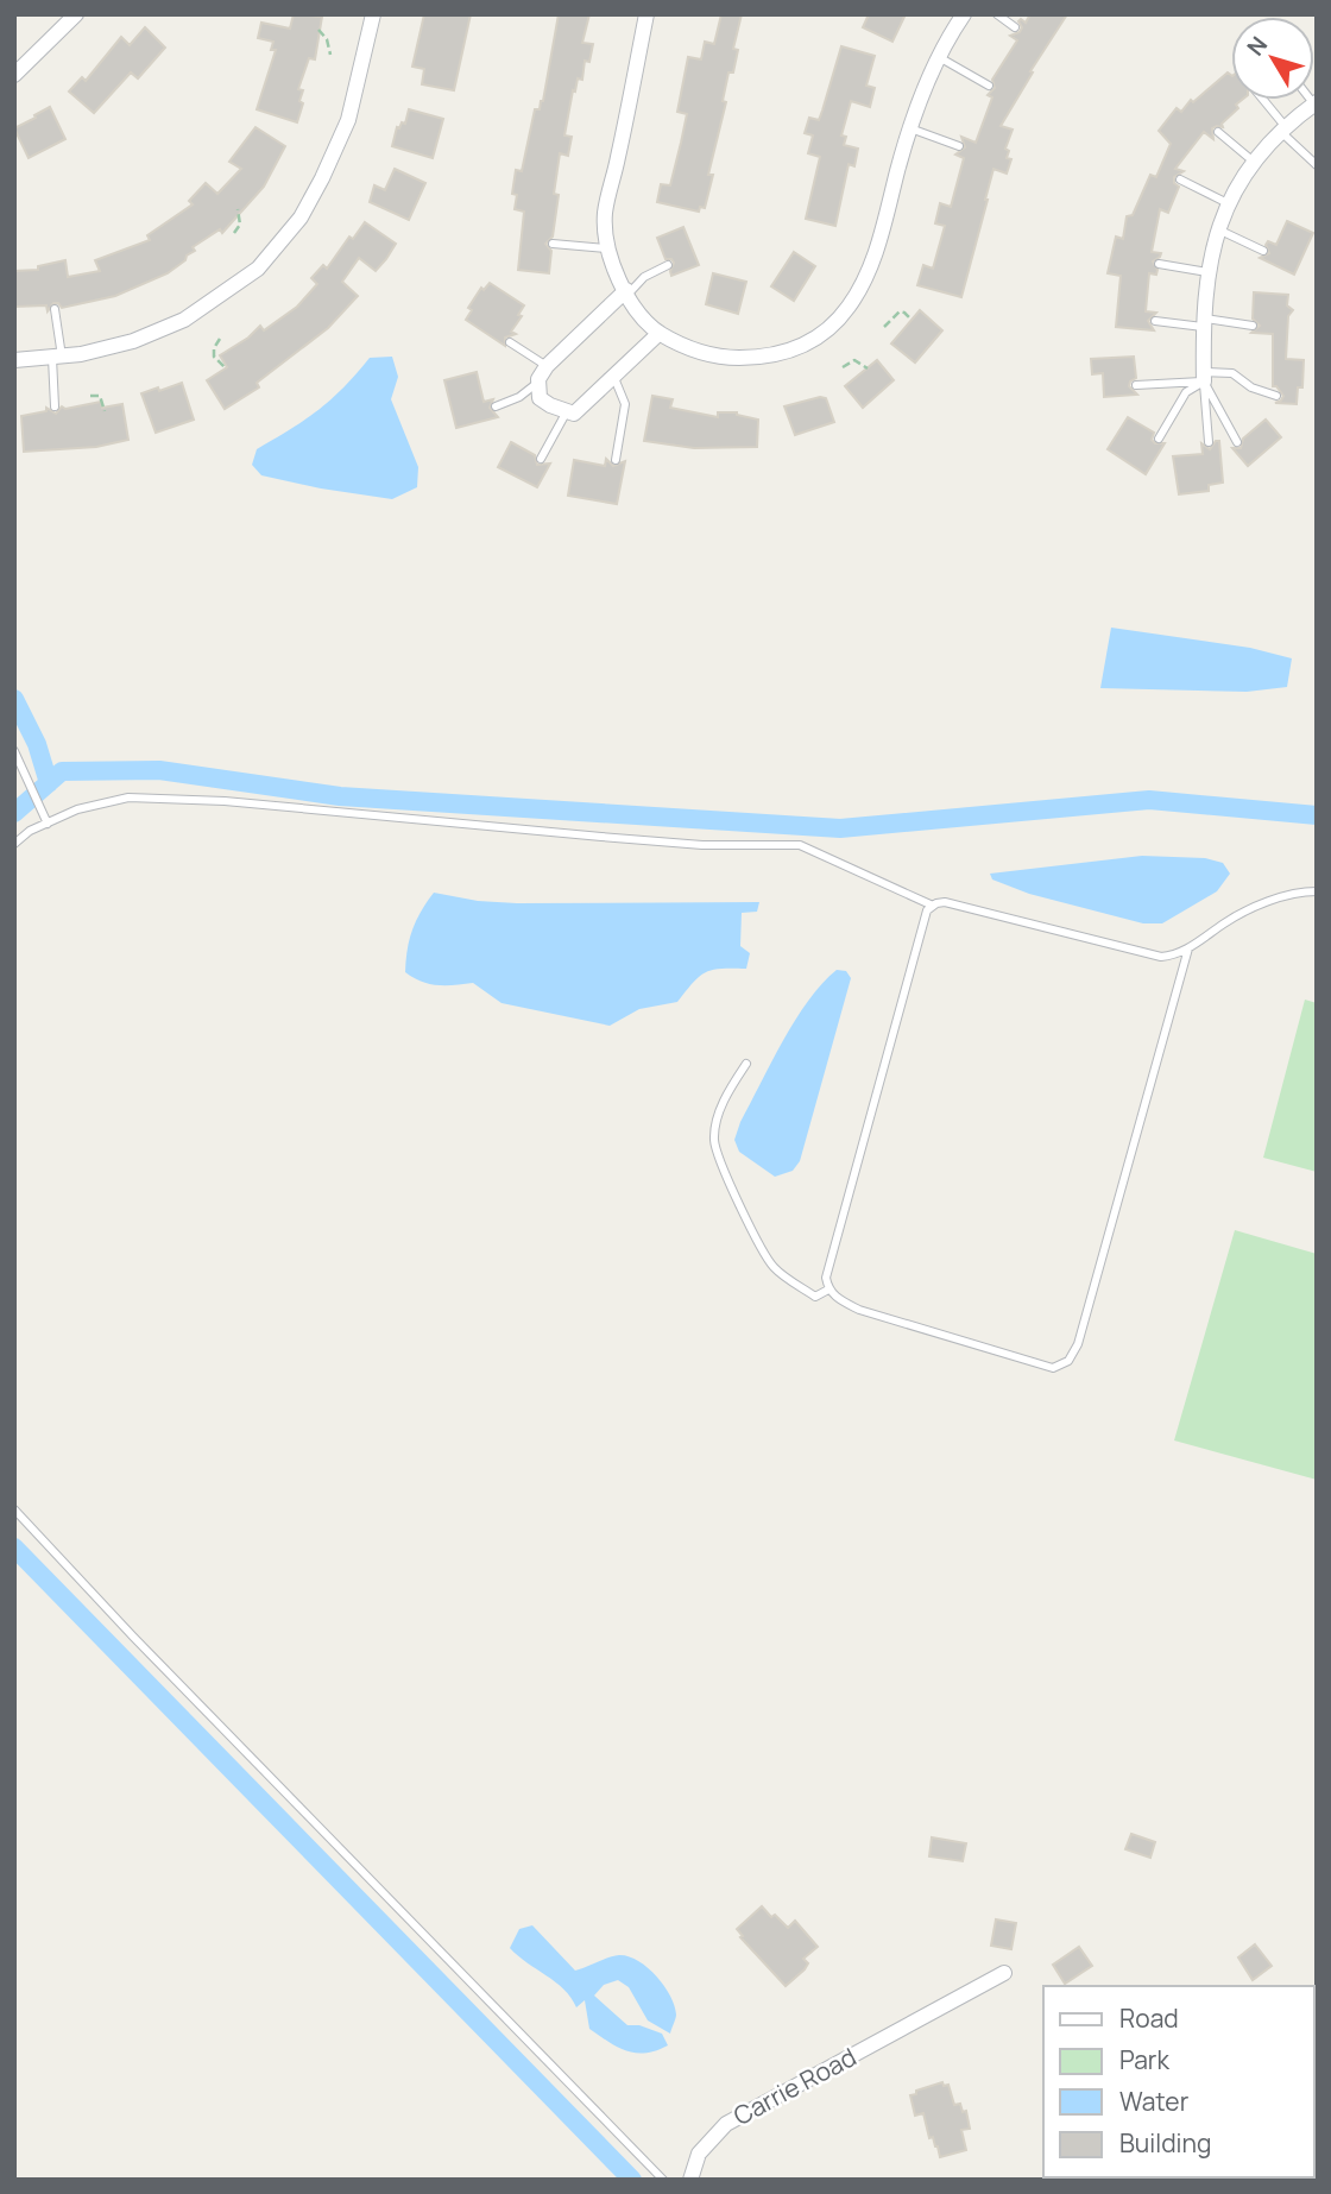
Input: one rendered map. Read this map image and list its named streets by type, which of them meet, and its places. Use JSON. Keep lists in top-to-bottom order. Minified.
{"streets":{"street":["Carrie Road"]},"legend":["Road","Park","Water","Building"],"north":"top left"}
